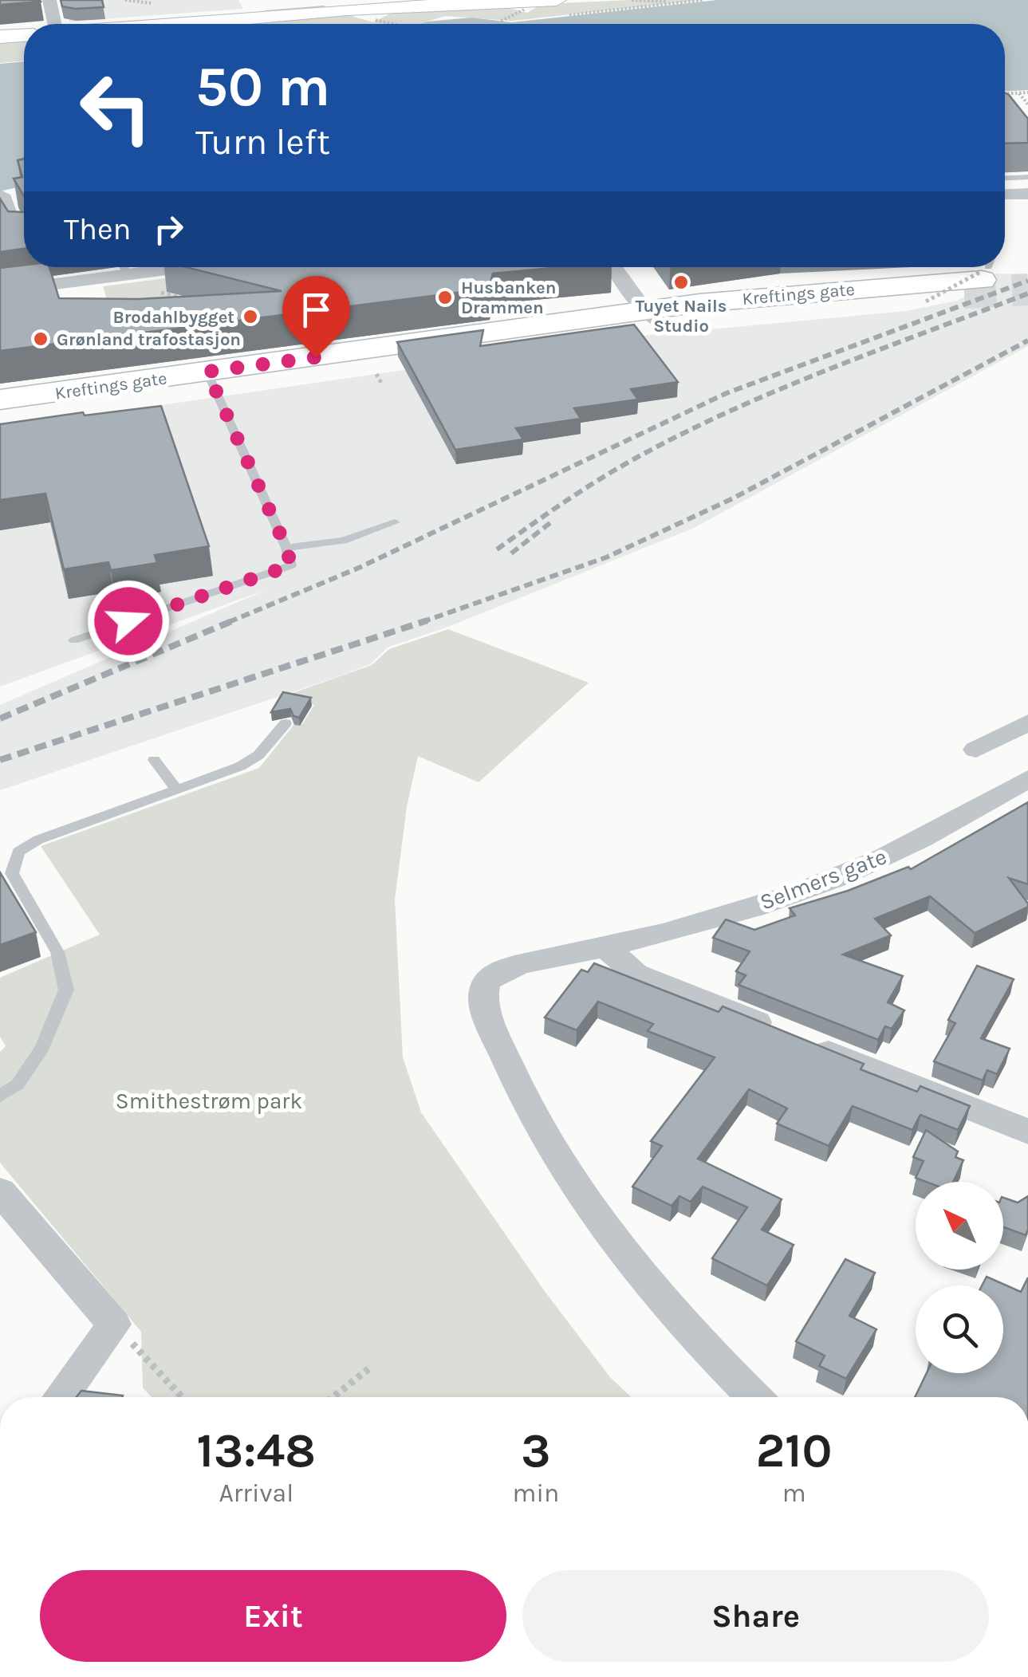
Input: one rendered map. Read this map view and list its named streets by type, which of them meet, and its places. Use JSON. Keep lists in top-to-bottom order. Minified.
{"streets":{"main road":["Kreftings gate"],"street":["Selmers gate"]},"parks":["Smithestrøm park"],"places":["Tuyet Nails Studio","Husbanken Drammen","Brodahlbygget","Grønland trafostasjon"],"north":"top left","page":{"turn":["50 m","Turn left"],"then":"Then","eta":["13:48","Arrival","3","min","210","m"],"buttons":["Exit","Share"]}}
